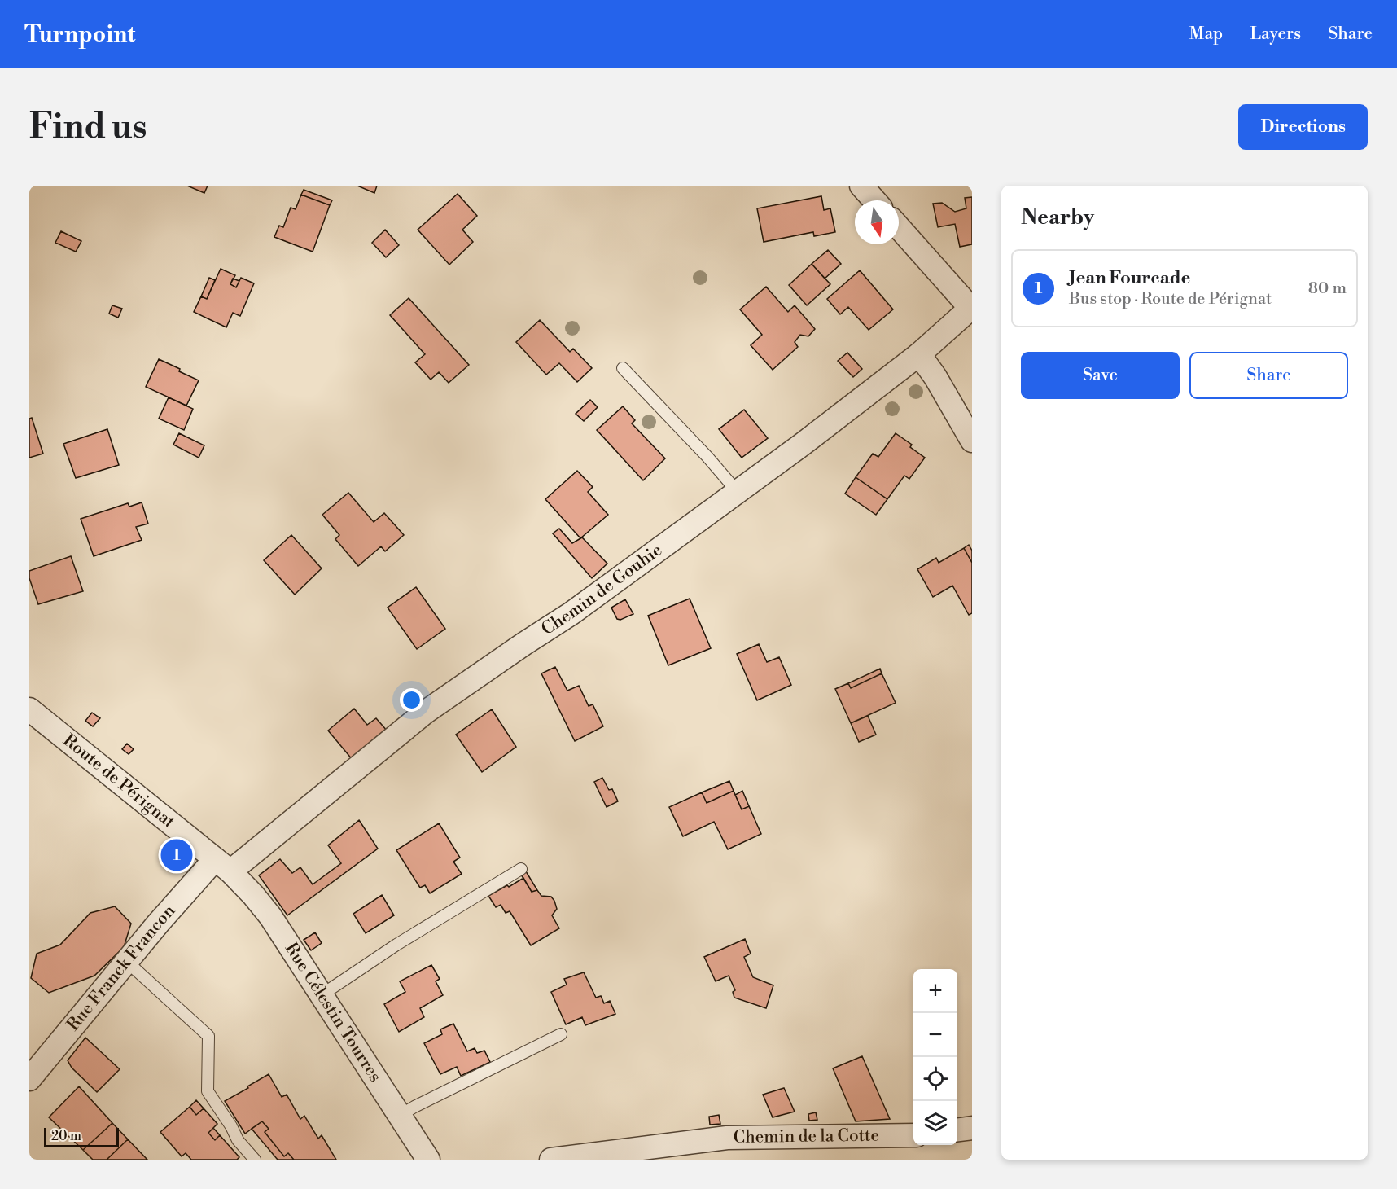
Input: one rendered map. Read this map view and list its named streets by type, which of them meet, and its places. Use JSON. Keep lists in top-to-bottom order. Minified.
{"streets":{"street":["Chemin de Gouhie","Route de Pérignat","Rue Franck Francon","Rue Célestin Tourres","Chemin de la Cotte"]},"crossings":[["Chemin de Gouhie","Route de Pérignat"],["Chemin de Gouhie","Rue Franck Francon"],["Chemin de Gouhie","Rue Célestin Tourres"],["Route de Pérignat","Rue Franck Francon"],["Route de Pérignat","Rue Célestin Tourres"],["Rue Franck Francon","Rue Célestin Tourres"]],"scale_bar":"20 m","north":"bottom","page":{"header":"Turnpoint","nav":["Map","Layers","Share"],"buttons":["Directions",["Save","Share"]],"title":"Find us","heading":"Nearby","list":[{"mark":"1","name":"Jean Fourcade","note":"Bus stop · Route de Pérignat","value":"80 m"}],"pins":"1","map_buttons":["+","−"],"scale":"20 m"}}
